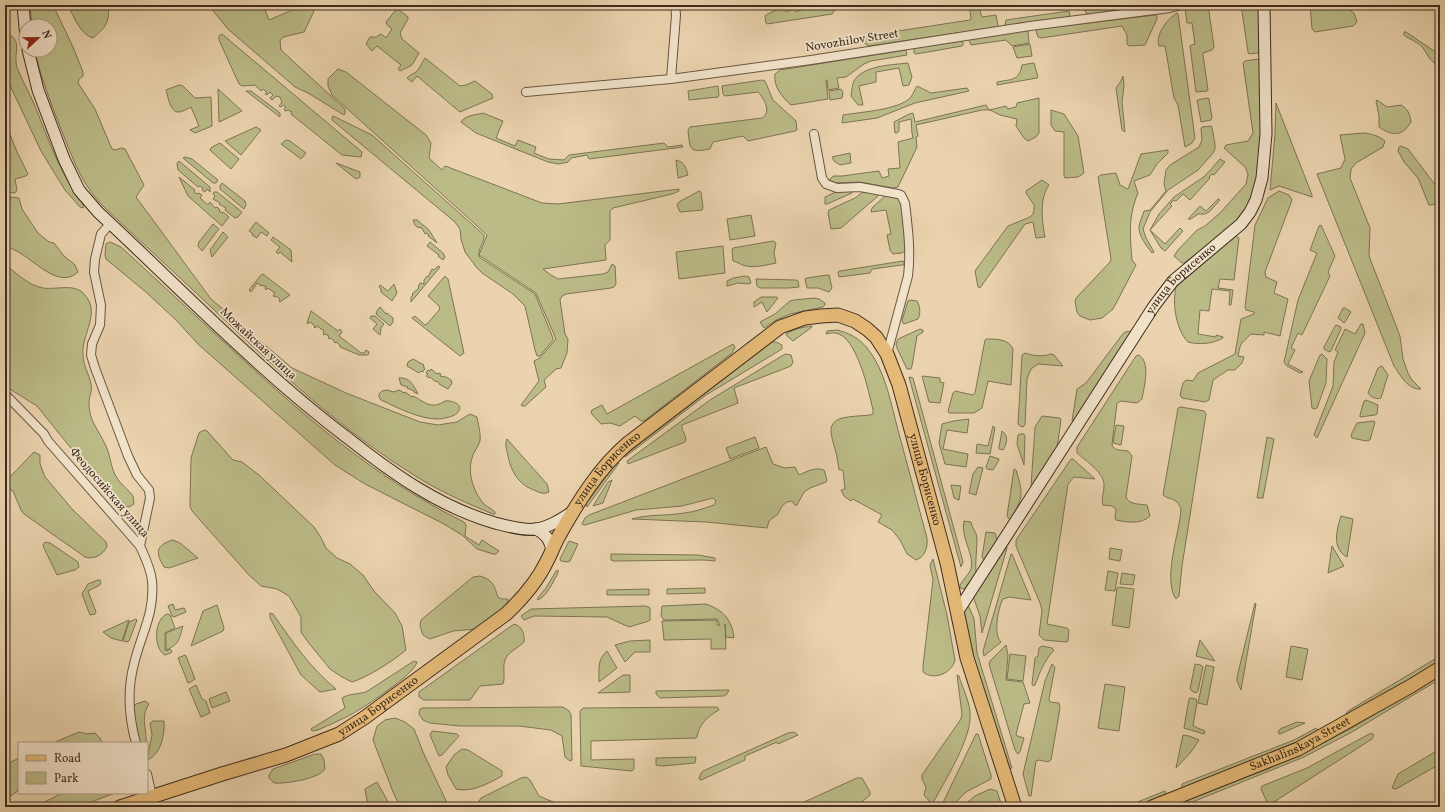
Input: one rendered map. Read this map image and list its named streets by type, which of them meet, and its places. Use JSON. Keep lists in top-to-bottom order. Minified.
{"streets":{"main road":["улица Борисенко","Можайская улица","Sakhalinskaya Street"],"street":["Novozhilov Street","Феодосийская улица"]},"crossings":[["улица Борисенко","Можайская улица"]],"legend":["Road","Park"],"north":"right"}
